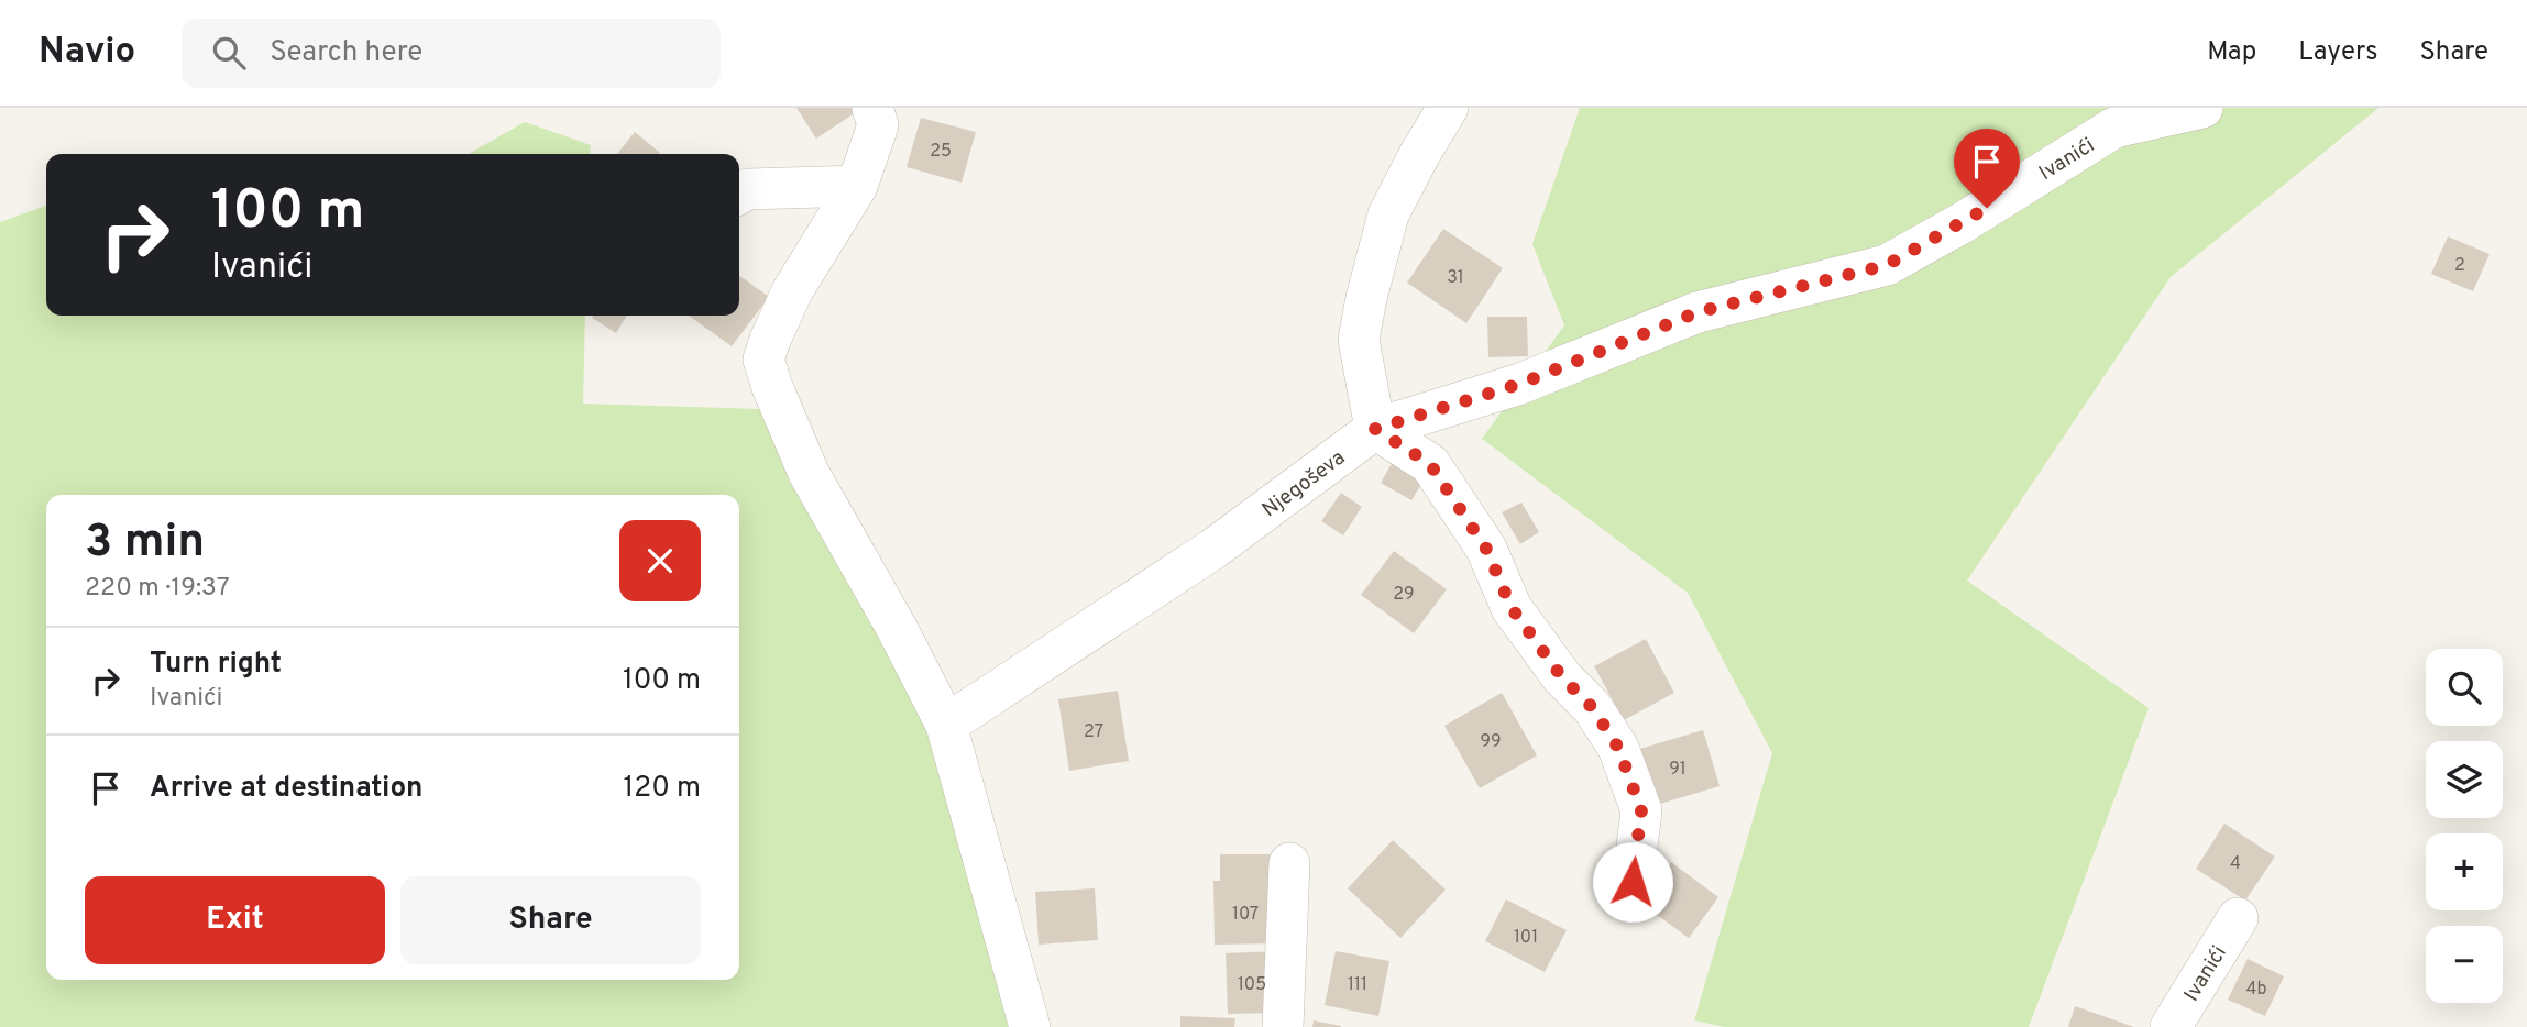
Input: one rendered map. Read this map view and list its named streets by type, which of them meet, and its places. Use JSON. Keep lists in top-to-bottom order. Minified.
{"streets":{"street":["Ivanići","Njegoševa"]},"crossings":[["Ivanići","Njegoševa"]],"house_numbers":["25","2","31","29","27","99","91","4","107","101","105","111","4b"],"page":{"header":"Navio","search":"Search here","nav":["Map","Layers","Share"],"turn":["100 m","Ivanići"],"heading":["3 min","220 m · 19:37"],"list":[{"name":"Turn right","note":"Ivanići","value":"100 m"},{"name":"Arrive at destination","value":"120 m"}],"map_buttons":["+","−"],"buttons":["Exit","Share"]}}
